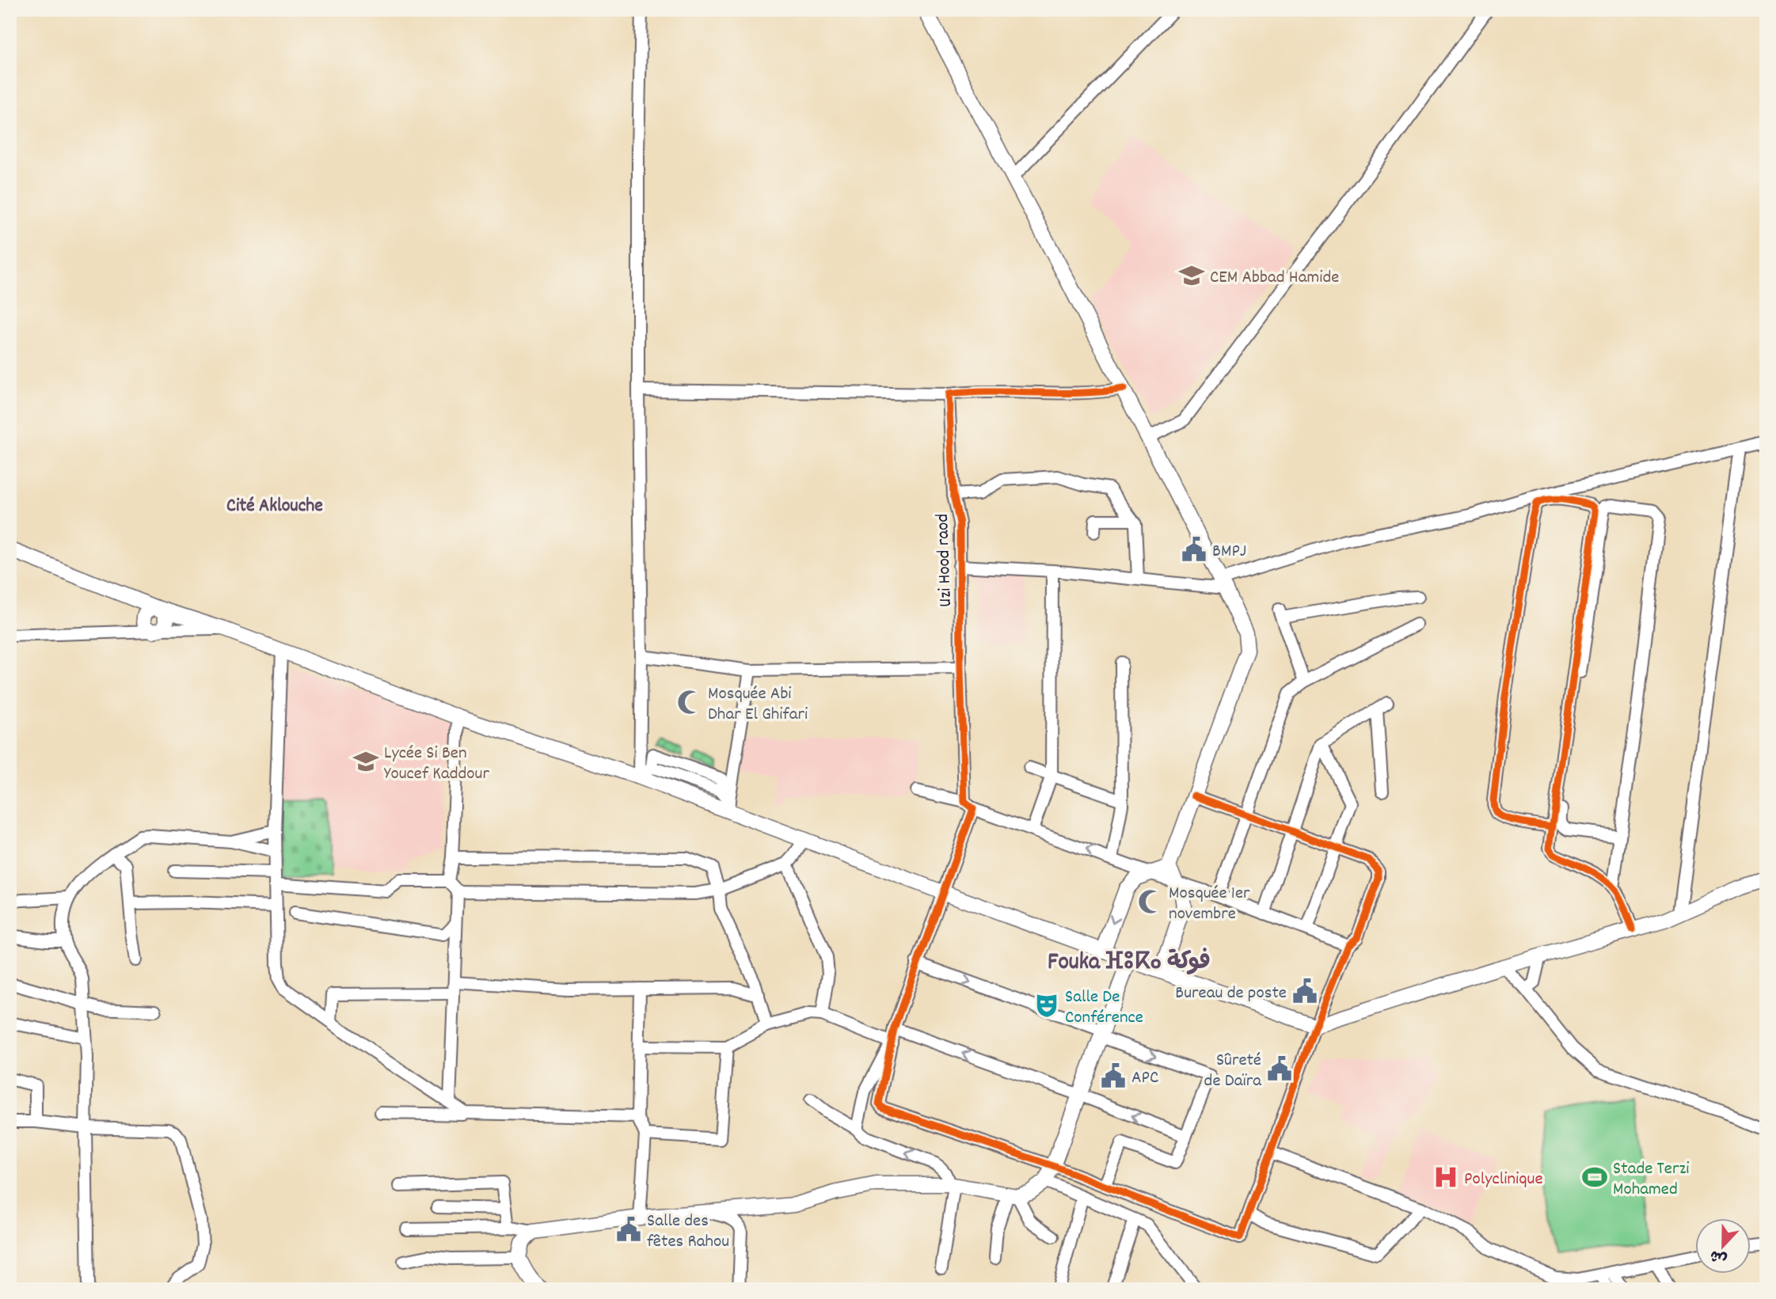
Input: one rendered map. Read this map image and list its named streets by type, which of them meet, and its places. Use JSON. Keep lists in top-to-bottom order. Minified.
{"streets":{"street":["Uzi Hood raod"]},"districts":["Cité Aklouche","Fouka ⴼⵓⴽⴰ فوكة"],"places":{"school or university":["CEM Abbad Hamide","Lycée Si Ben Youcef Kaddour"],"public building":["BMPJ","Bureau de poste","Sûreté de Daïra","APC","Salle des fêtes Rahou"],"mosque":["Mosquée Abi Dhar El Ghifari","Mosquée 1er novembre"],"theatre":["Salle De Conférence"],"hospital":["Polyclinique"],"sports":["Stade Terzi Mohamed"]},"north":"bottom"}
